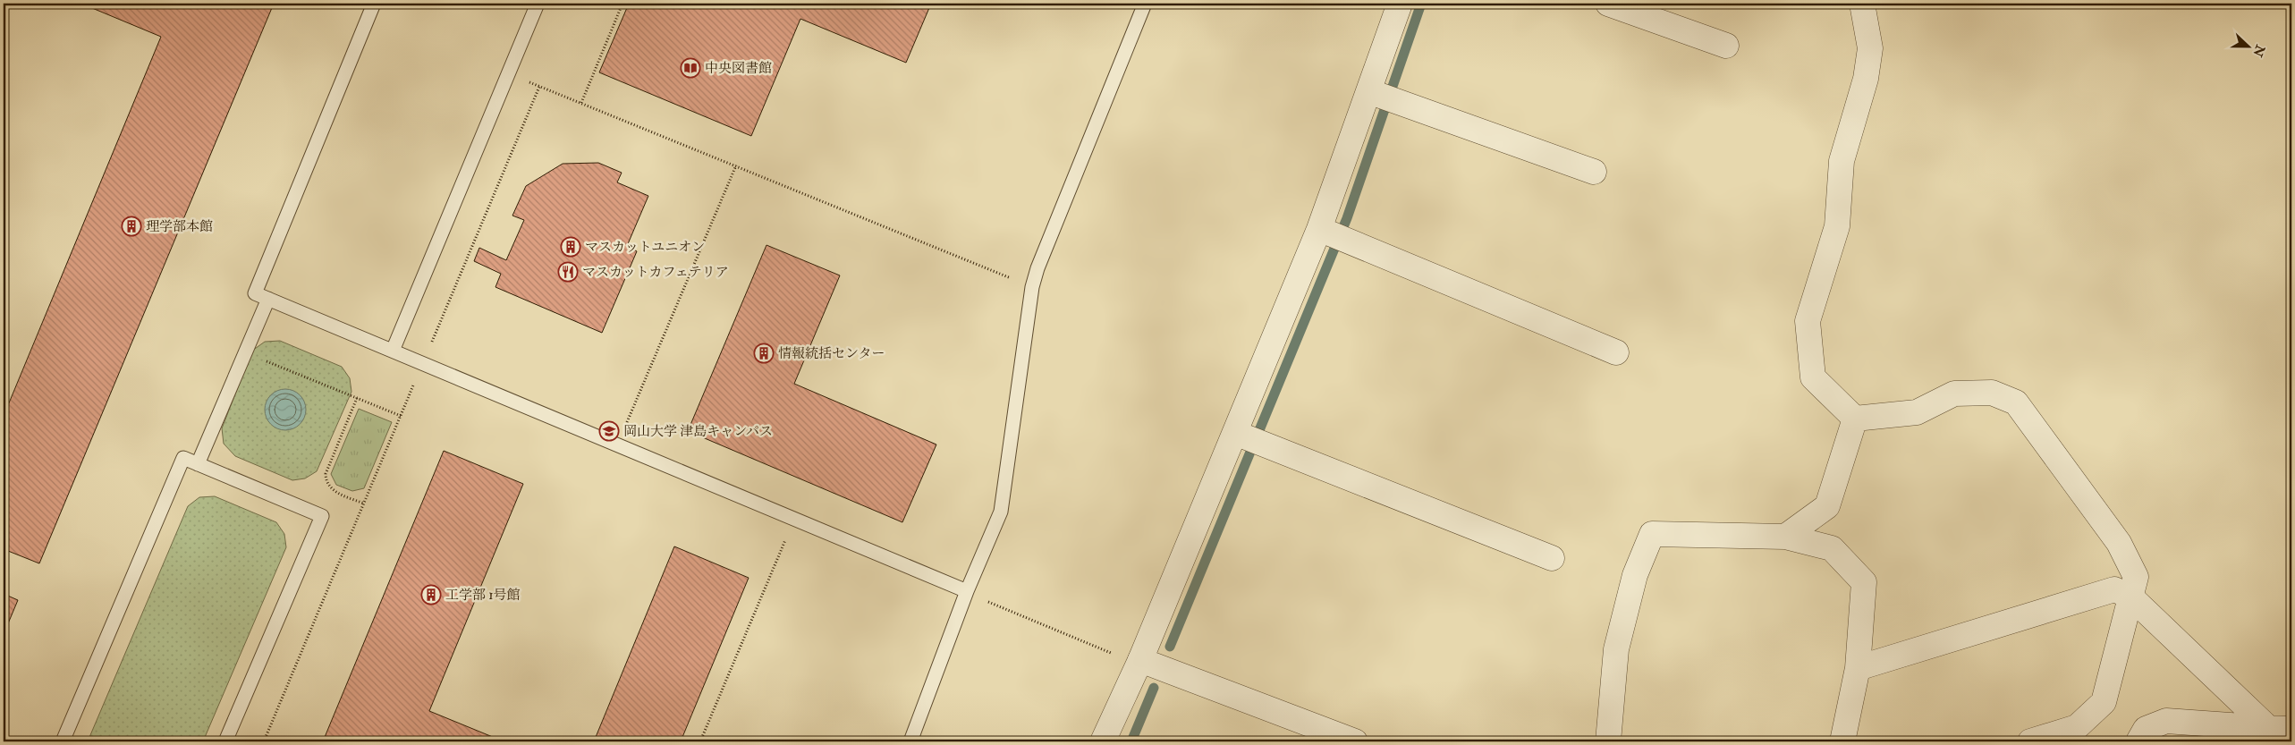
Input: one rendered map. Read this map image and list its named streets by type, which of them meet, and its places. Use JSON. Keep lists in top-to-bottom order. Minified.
{"places":{"library":["中央図書館"],"building":["理学部本館","マスカットユニオン","情報統括センター","工学部 1号館"],"restaurant":["マスカットカフェテリア"],"school or university":["岡山大学 津島キャンパス"]},"north":"right"}
